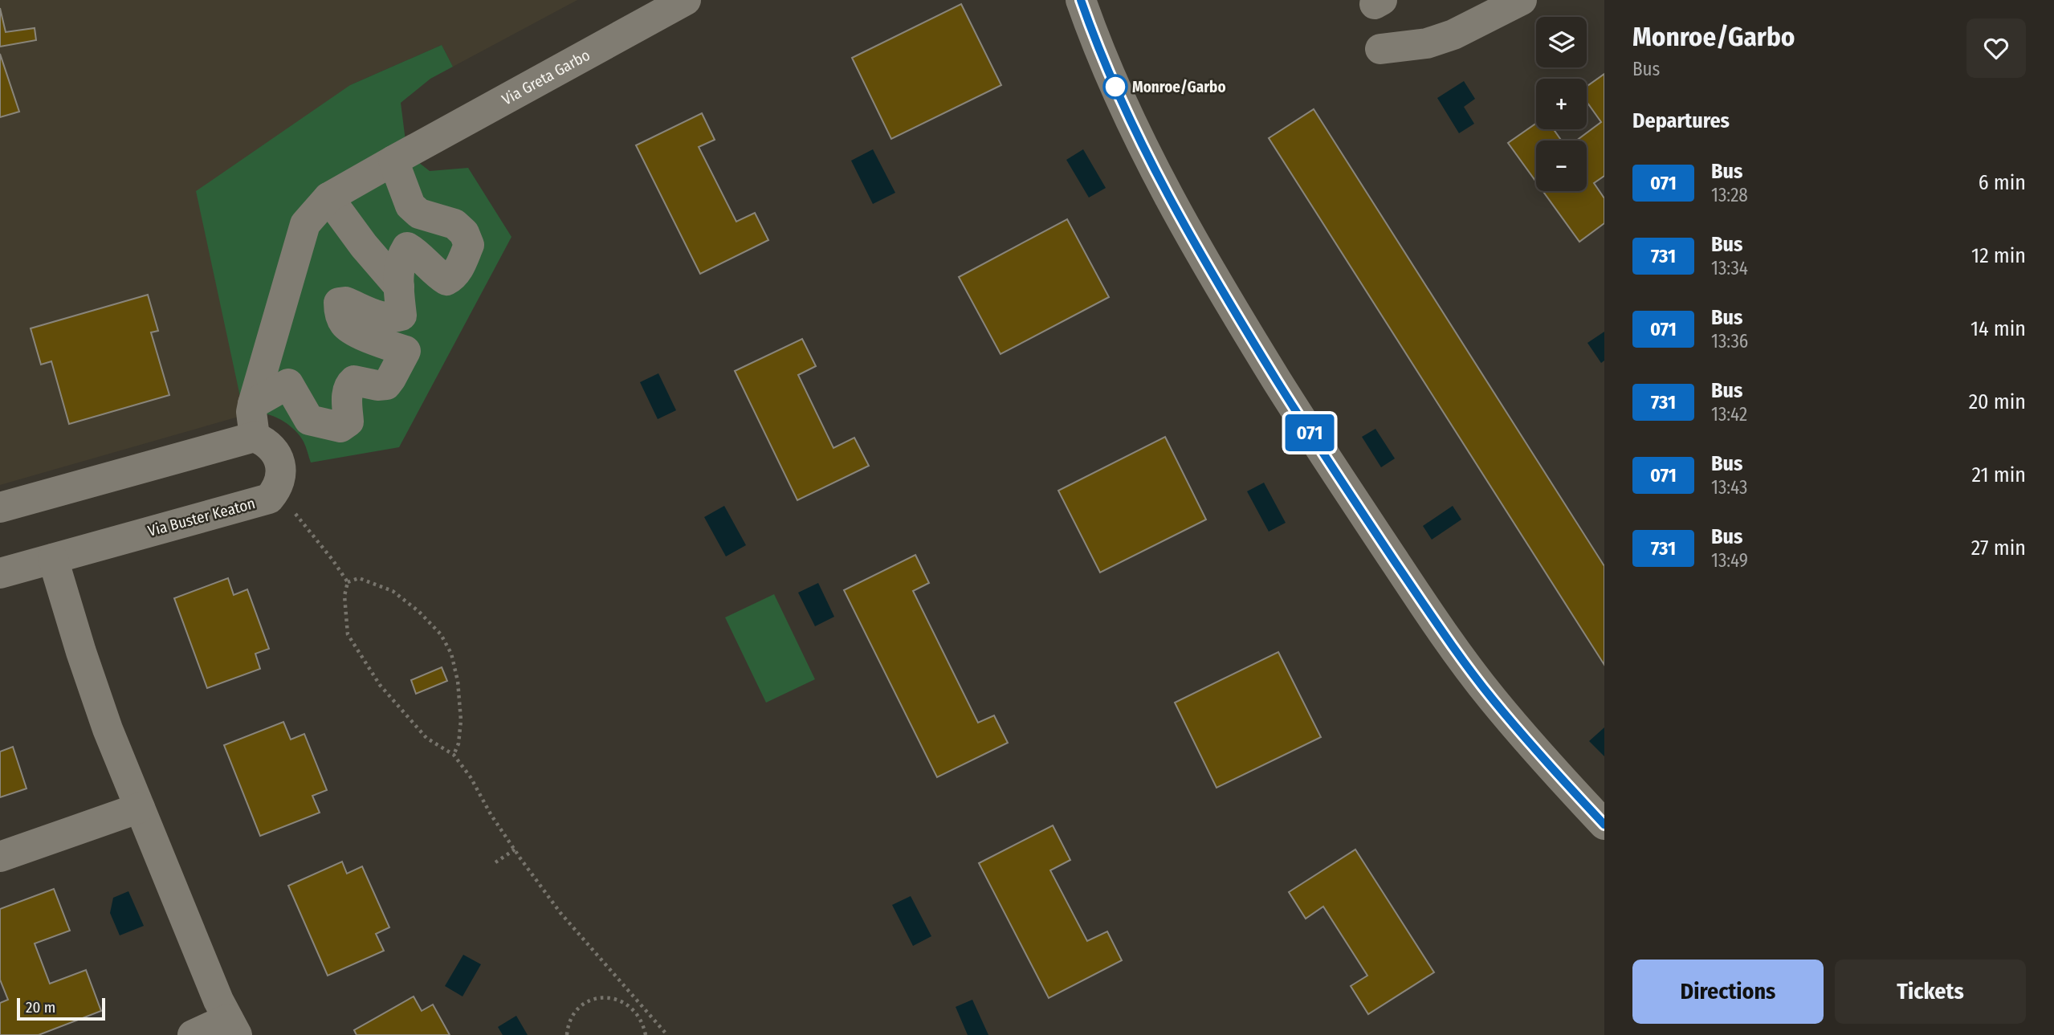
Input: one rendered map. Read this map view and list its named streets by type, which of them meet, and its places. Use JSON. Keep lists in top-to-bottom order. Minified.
{"streets":{"street":["Via Greta Garbo","Via Buster Keaton"]},"crossings":[["Via Greta Garbo","Via Buster Keaton"]],"places":["Monroe/Garbo"],"lines":["bus line 071"],"scale_bar":"20 m","page":{"on_map":"071","heading":[["Monroe/Garbo","Bus"],"Departures"],"map_buttons":["+","−"],"list":[{"mark":"071","name":"Bus","note":"13:28","value":"6 min"},{"mark":"731","name":"Bus","note":"13:34","value":"12 min"},{"mark":"071","name":"Bus","note":"13:36","value":"14 min"},{"mark":"731","name":"Bus","note":"13:42","value":"20 min"},{"mark":"071","name":"Bus","note":"13:43","value":"21 min"},{"mark":"731","name":"Bus","note":"13:49","value":"27 min"}],"buttons":["Directions","Tickets"],"scale":"20 m"}}
